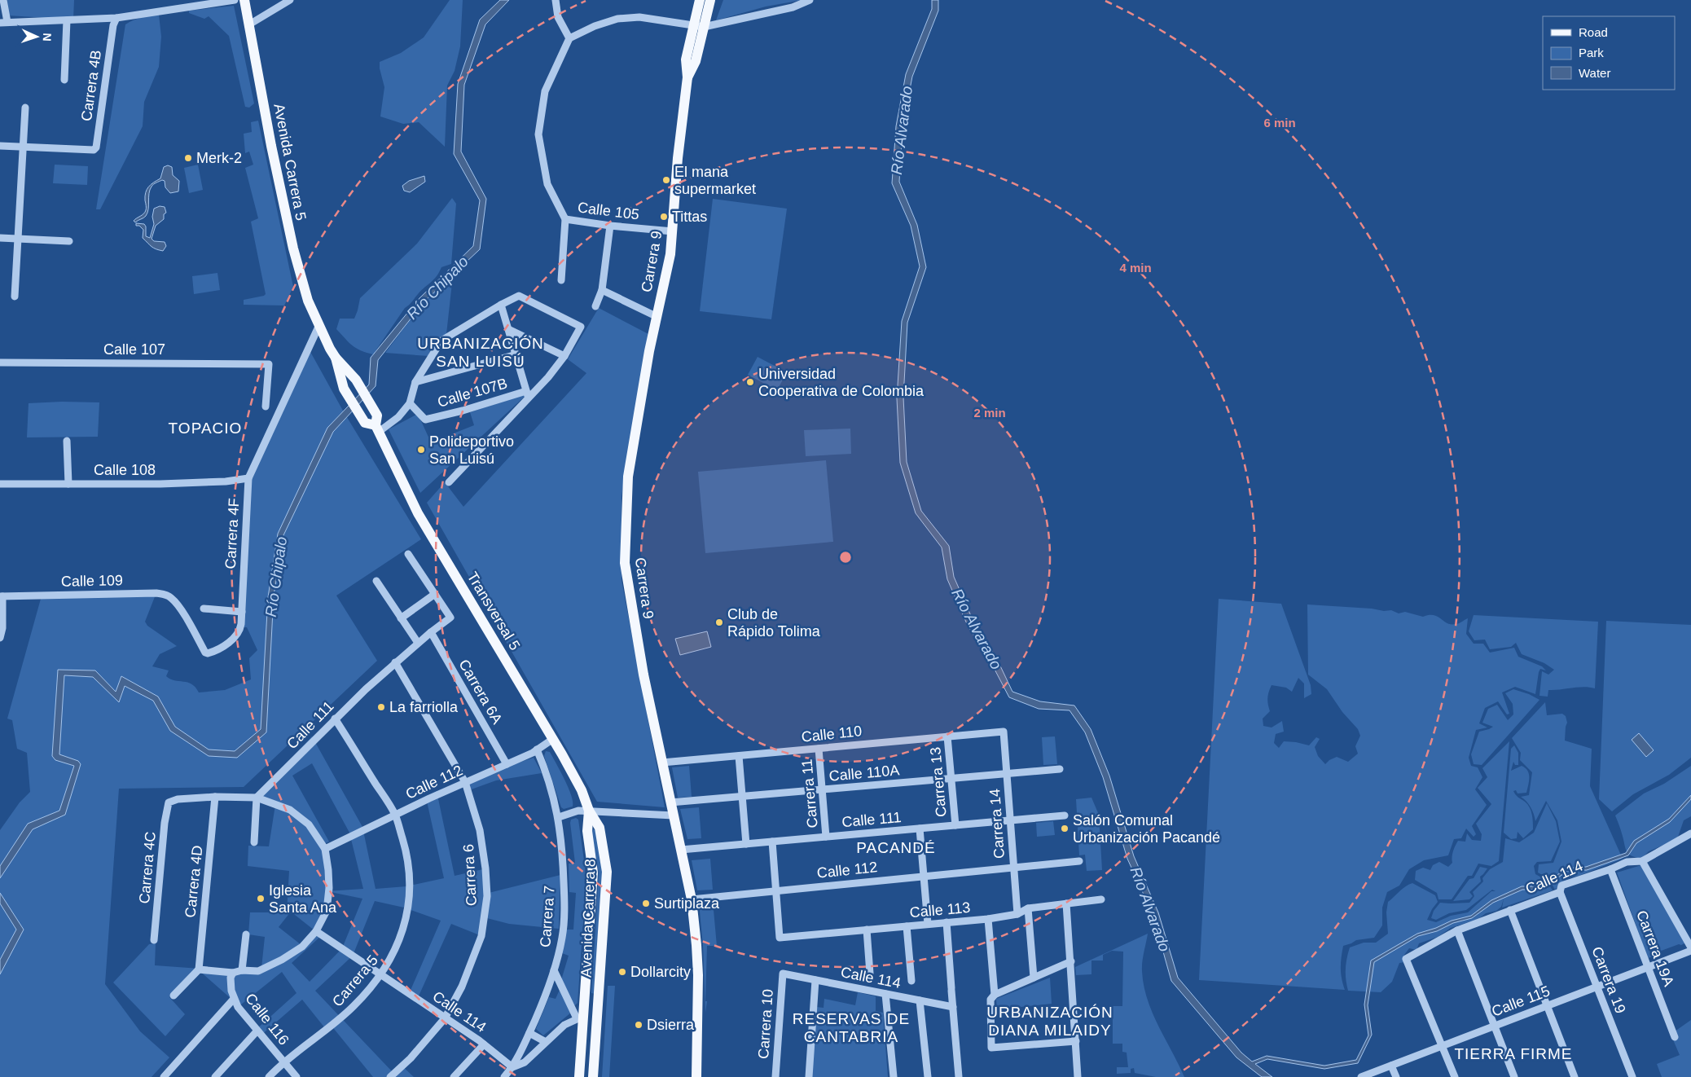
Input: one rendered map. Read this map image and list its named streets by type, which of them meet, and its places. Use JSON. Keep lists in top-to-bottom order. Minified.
{"streets":{"main road":["Avenida Carrera 5","Carrera 9","Transversal 5","Avenida Carrera 8"],"street":["Carrera 4B","Calle 105","Calle 107","Calle 107B","Calle 108","Carrera 4F","Calle 109","Carrera 6A","Calle 111","Calle 110","Calle 110A","Calle 112","Carrera 13","Carrera 11","Carrera 14","Carrera 4C","Carrera 6","Calle 114","Carrera 4D","Calle 113","Carrera 7","Carrera 19A","Carrera 19","Carrera 5","Calle 115","Calle 116","Carrera 10"]},"crossings":[["Avenida Carrera 5","Carrera 4F"],["Avenida Carrera 5","Transversal 5"],["Calle 105","Carrera 9"],["Carrera 9","Calle 111"],["Carrera 9","Calle 110"],["Carrera 9","Calle 110A"],["Carrera 9","Calle 112"],["Calle 108","Carrera 4F"],["Carrera 4F","Calle 109"],["Carrera 4F","Transversal 5"],["Transversal 5","Calle 112"],["Transversal 5","Avenida Carrera 8"],["Carrera 6A","Calle 111"],["Carrera 6A","Calle 112"],["Calle 111","Carrera 13"],["Calle 111","Carrera 11"],["Calle 111","Carrera 14"],["Calle 111","Carrera 6"],["Calle 111","Carrera 5"],["Calle 110","Carrera 13"],["Calle 110","Carrera 11"],["Calle 110","Carrera 14"],["Calle 110A","Carrera 13"],["Calle 110A","Carrera 11"],["Calle 110A","Carrera 14"],["Calle 112","Carrera 14"],["Calle 112","Carrera 6"],["Calle 112","Calle 113"],["Calle 112","Carrera 7"],["Calle 112","Carrera 5"],["Carrera 14","Calle 113"],["Carrera 4C","Carrera 4D"],["Carrera 6","Calle 114"],["Calle 114","Carrera 7"],["Calle 114","Carrera 19A"],["Calle 114","Carrera 19"],["Calle 114","Carrera 5"],["Calle 114","Calle 115"],["Calle 114","Carrera 10"],["Carrera 19A","Calle 115"],["Carrera 19","Calle 115"],["Carrera 5","Calle 116"]],"districts":["URBANIZACIÓN SAN LUISÚ","TOPACIO","PACANDÉ","URBANIZACIÓN DIANA MILAIDY","RESERVAS DE CANTABRIA","TIERRA FIRME"],"water":["Río Alvarado","Río Chipalo"],"places":["Merk-2","El mana supermarket","Tittas","Universidad Cooperativa de Colombia","Polideportivo San Luisú","Club de Rápido Tolima","La farriolla","Salón Comunal Urbanización Pacandé","Iglesia Santa Ana","Surtiplaza","Dollarcity","Dsierra"],"legend":["Road","Park","Water"],"north":"right","rings":["6 min","4 min","2 min"]}
